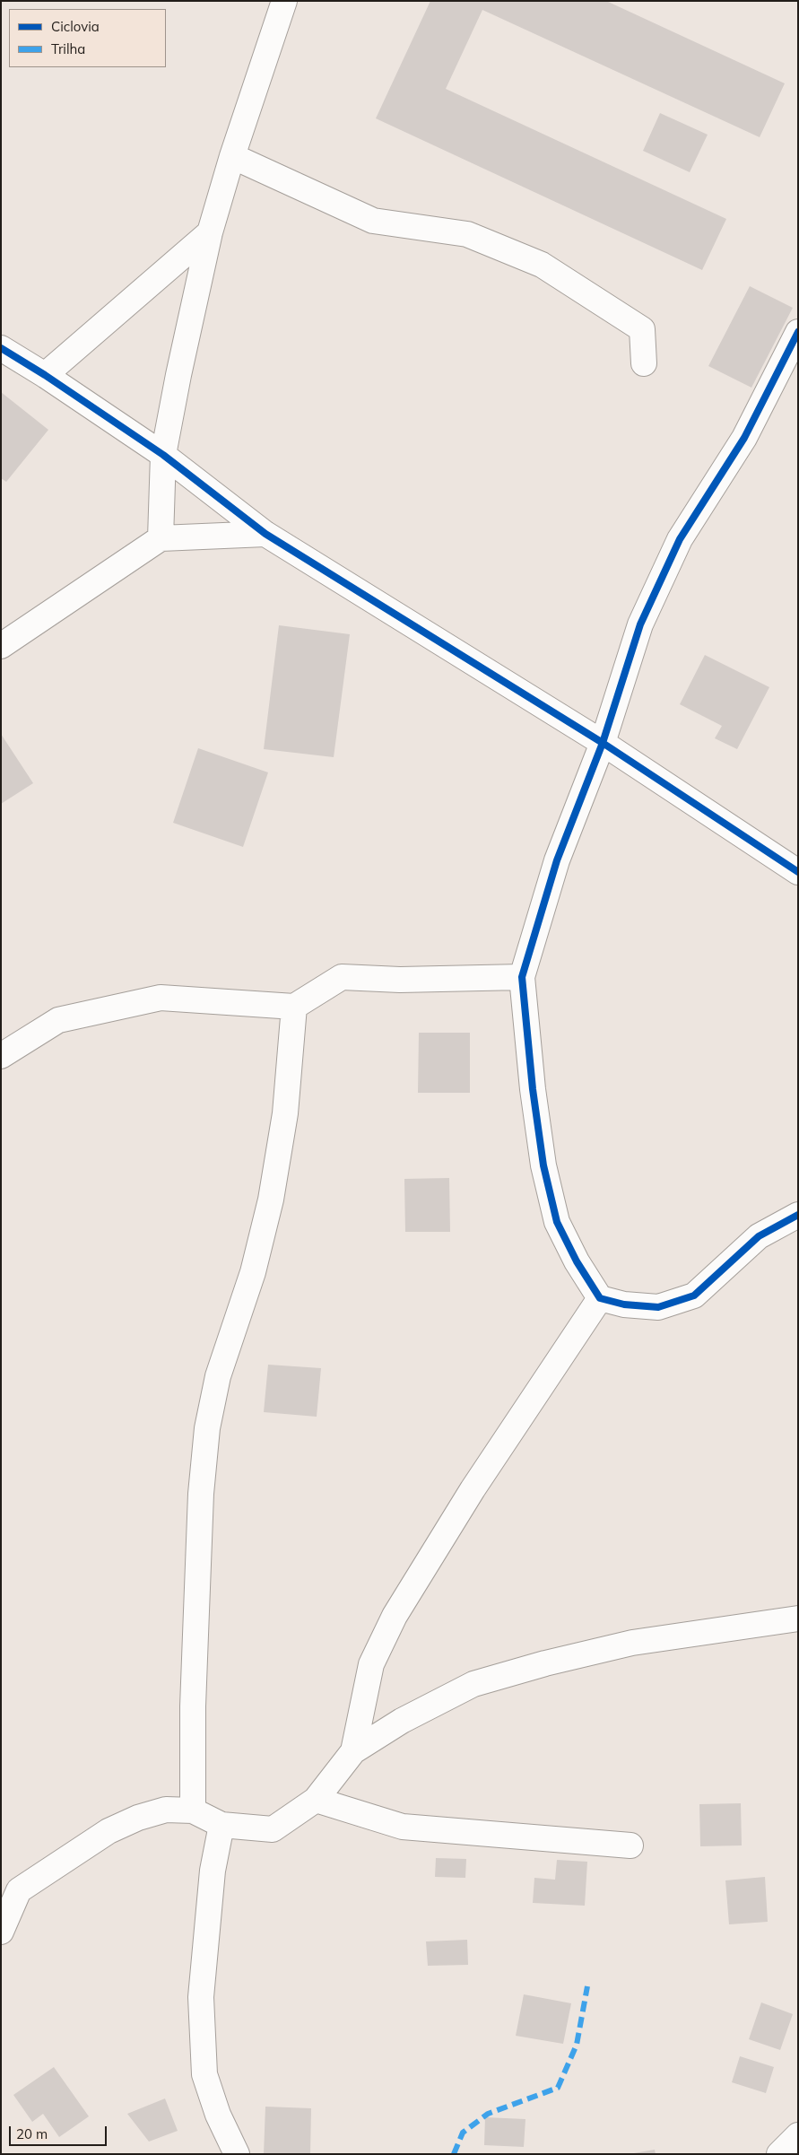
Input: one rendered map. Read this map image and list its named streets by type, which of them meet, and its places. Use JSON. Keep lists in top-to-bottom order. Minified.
{"legend":["Ciclovia","Trilha"],"scale_bar":"20 m"}
